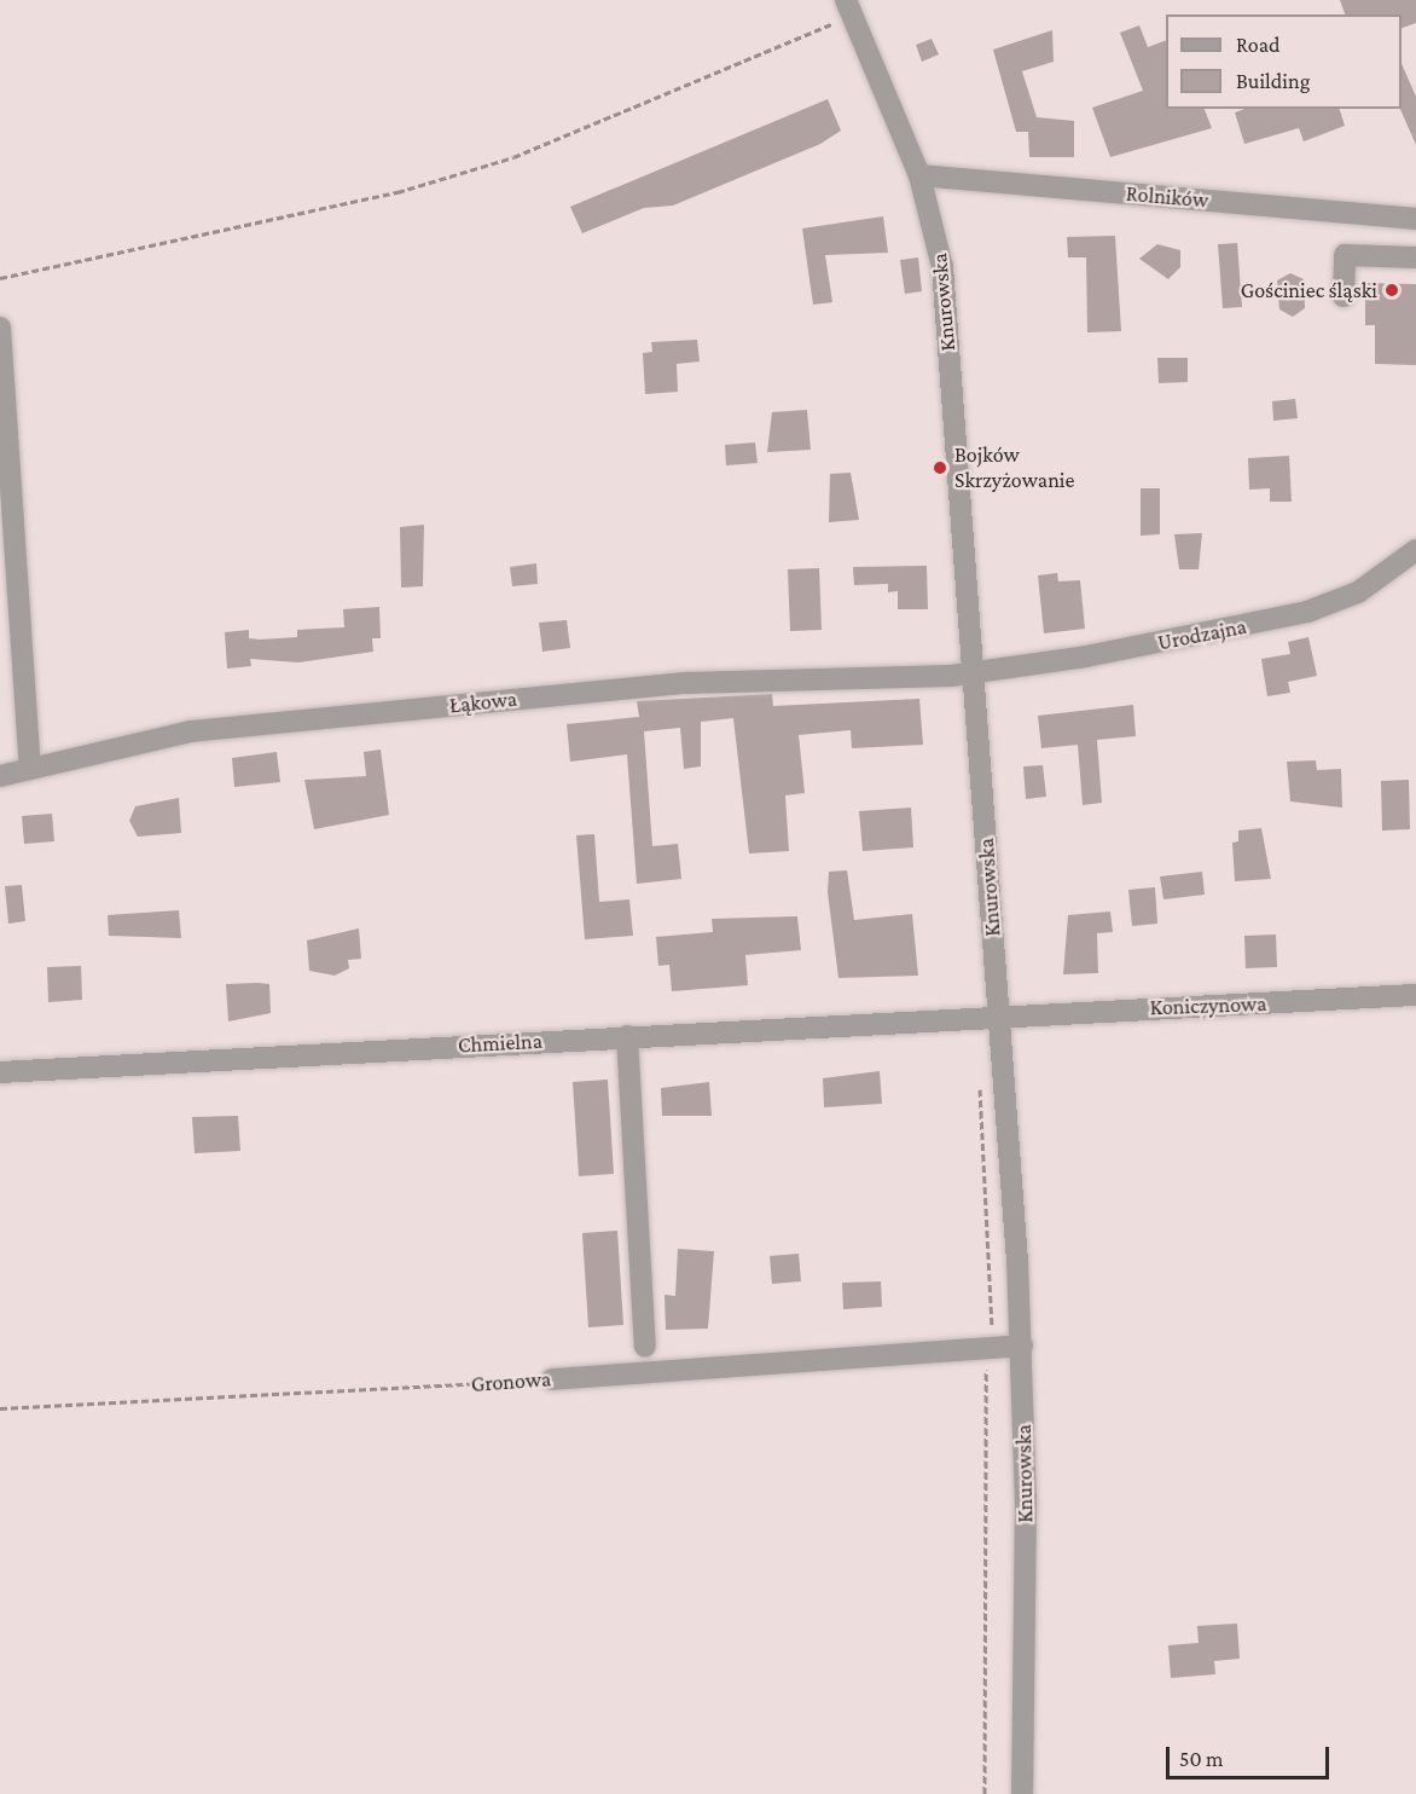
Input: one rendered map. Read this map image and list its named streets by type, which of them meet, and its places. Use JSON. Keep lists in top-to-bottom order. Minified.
{"streets":{"street":["Rolników","Knurowska","Urodzajna","Łąkowa","Koniczynowa","Chmielna","Gronowa"]},"crossings":[["Rolników","Knurowska"],["Knurowska","Urodzajna"],["Knurowska","Łąkowa"],["Knurowska","Koniczynowa"],["Knurowska","Chmielna"],["Knurowska","Gronowa"],["Urodzajna","Łąkowa"],["Koniczynowa","Chmielna"]],"places":["Gościniec śląski","Bojków Skrzyżowanie"],"legend":["Road","Building"],"scale_bar":"50 m"}
